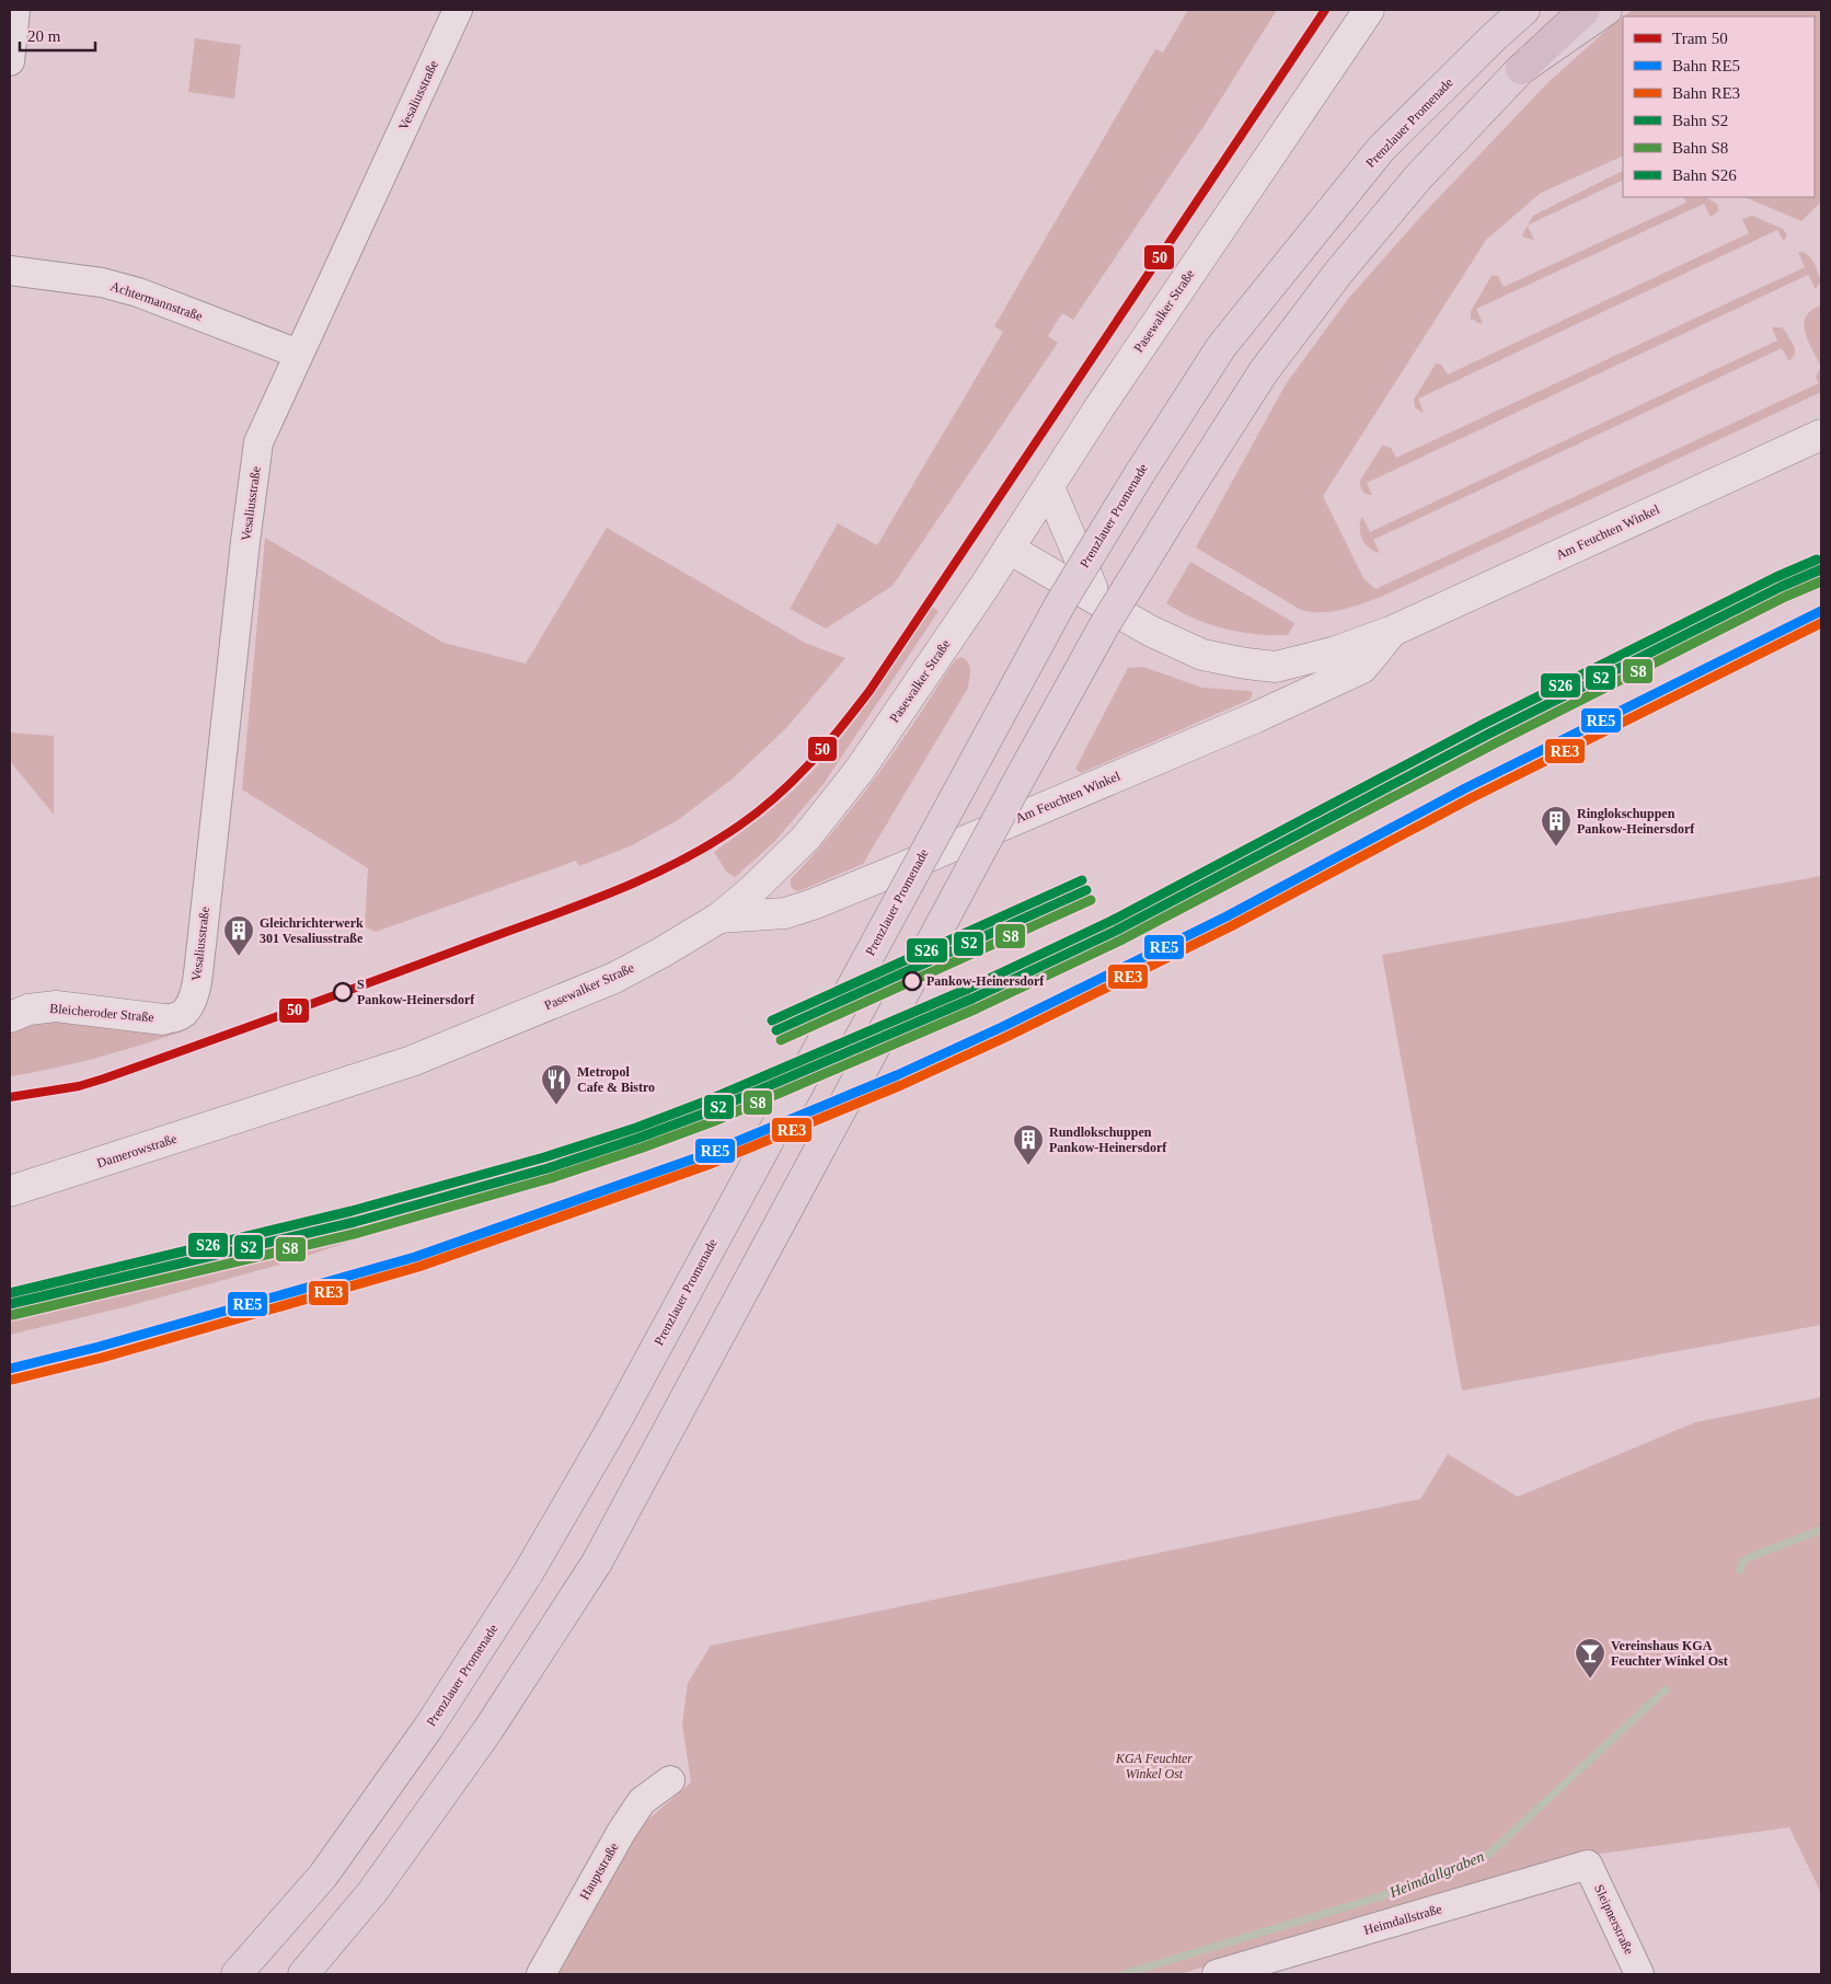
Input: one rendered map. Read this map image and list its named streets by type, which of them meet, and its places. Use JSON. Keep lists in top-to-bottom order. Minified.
{"streets":{"main road":["Prenzlauer Promenade","Pasewalker Straße","Am Feuchten Winkel","Bleicheroder Straße","Damerowstraße"],"street":["Vesaliusstraße","Achtermannstraße","Hauptstraße","Heimdallstraße","Sleipnerstraße"]},"crossings":[["Vesaliusstraße","Achtermannstraße"],["Vesaliusstraße","Bleicheroder Straße"],["Pasewalker Straße","Am Feuchten Winkel"],["Pasewalker Straße","Damerowstraße"],["Heimdallstraße","Sleipnerstraße"]],"water":["Heimdallgraben"],"parks":["KGA Feuchter Winkel Ost"],"places":{"building":["Ringlokschuppen Pankow-Heinersdorf","Gleichrichterwerk 301 Vesaliusstraße","Rundlokschuppen Pankow-Heinersdorf"],"other":["Pankow-Heinersdorf","S Pankow-Heinersdorf"],"restaurant":["Metropol Cafe & Bistro"],"bar":["Vereinshaus KGA Feuchter Winkel Ost"]},"lines":["tram line 50","rail line S26","rail line S2","rail line S8","rail line RE5","rail line RE3"],"legend":["Tram 50","Bahn RE5","Bahn RE3","Bahn S2","Bahn S8","Bahn S26"],"scale_bar":"20 m"}
